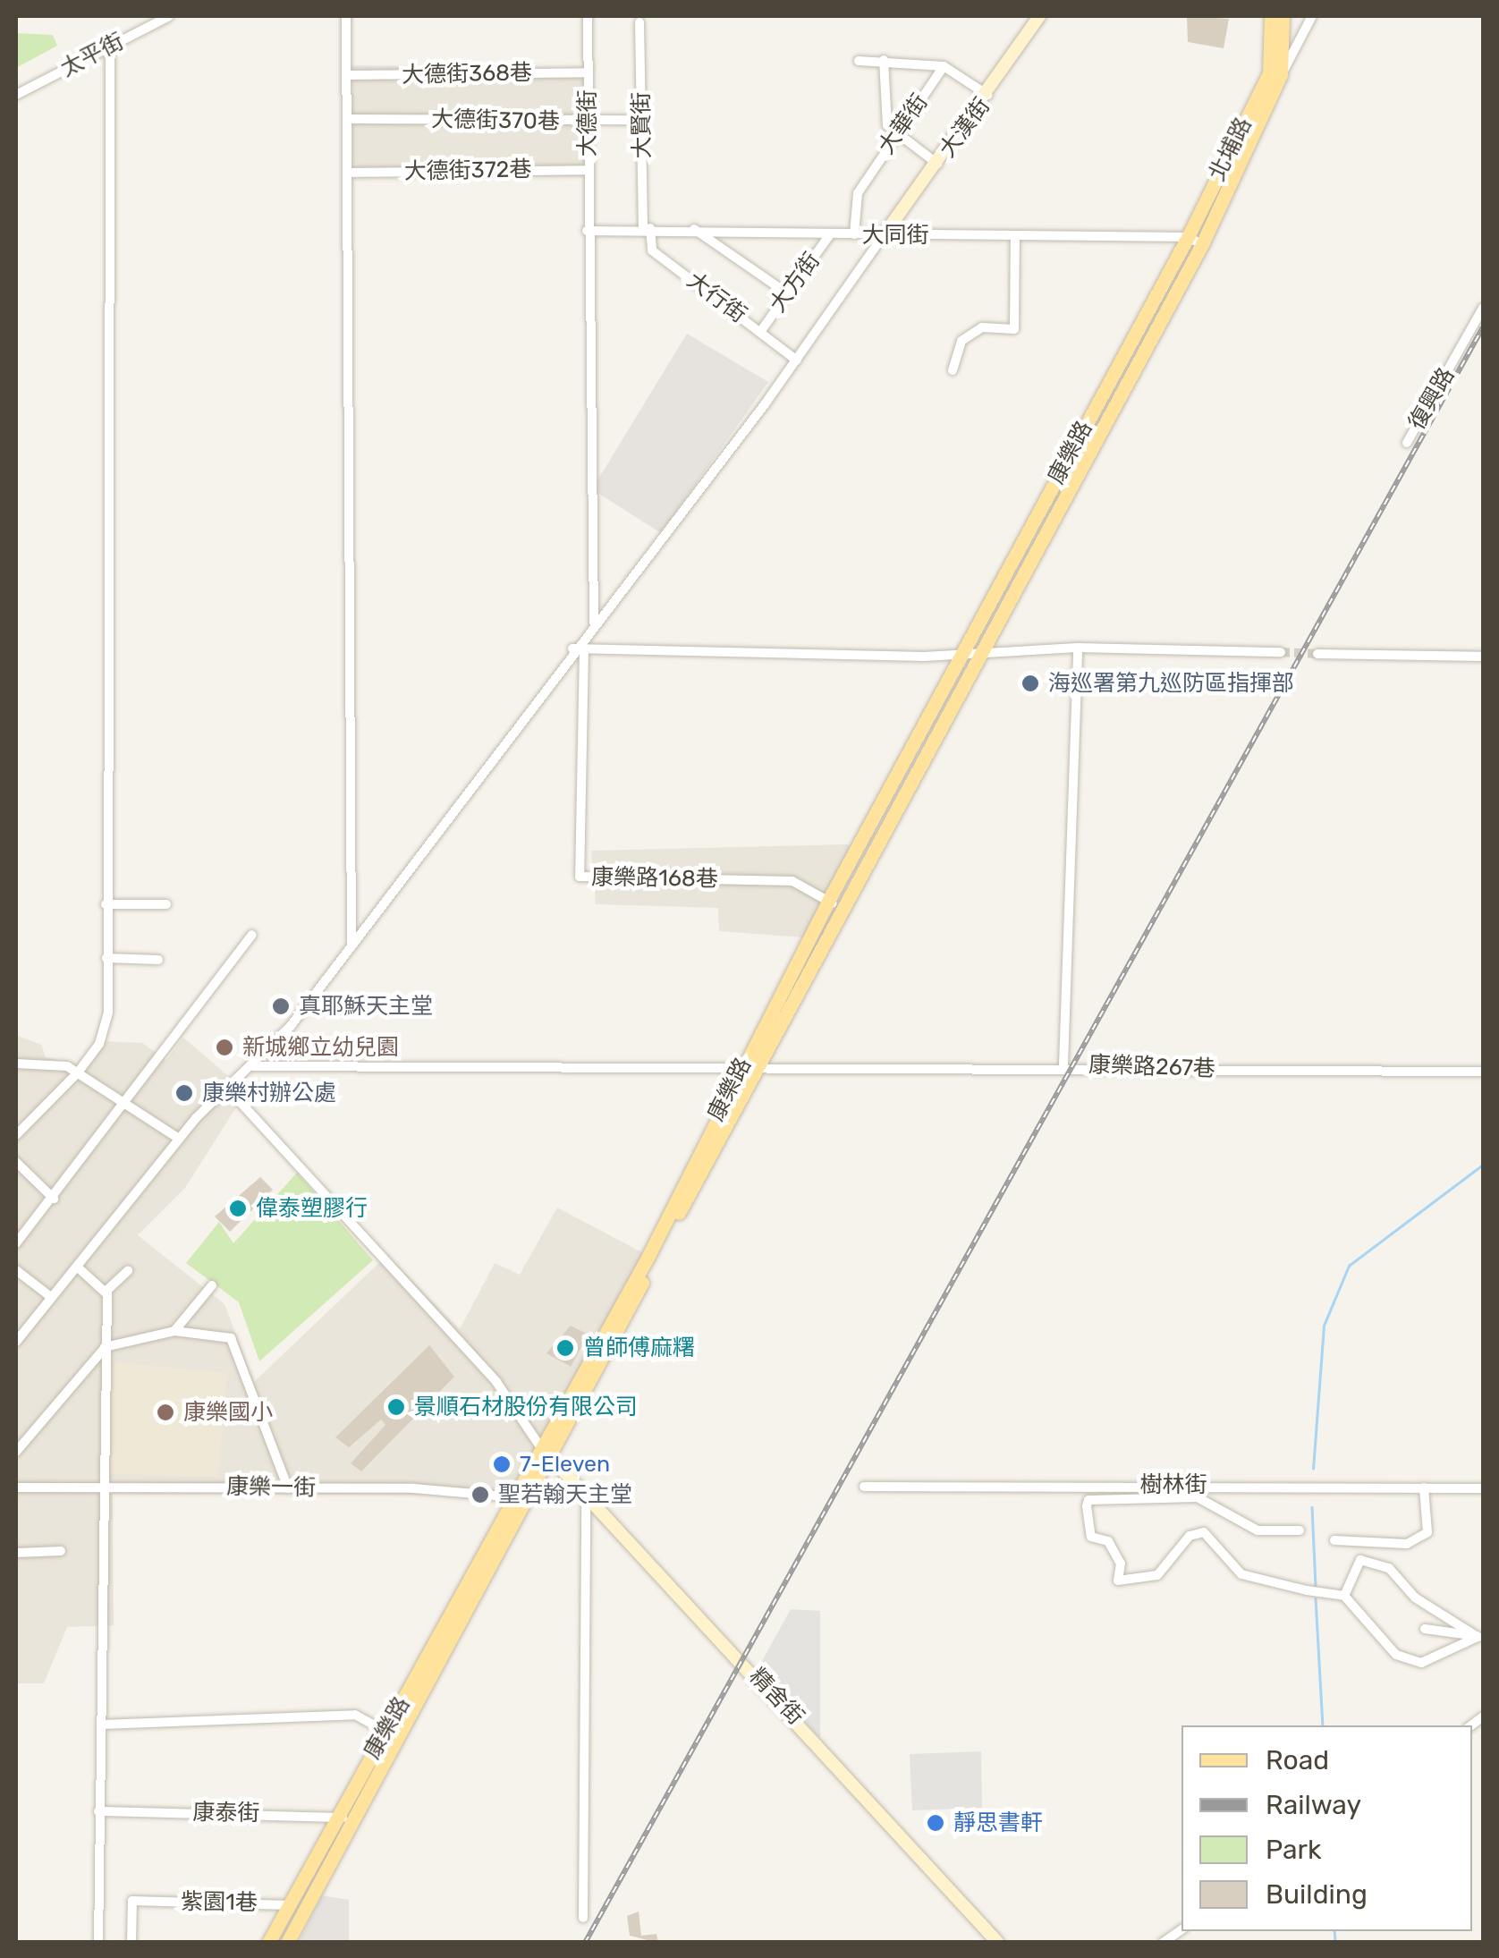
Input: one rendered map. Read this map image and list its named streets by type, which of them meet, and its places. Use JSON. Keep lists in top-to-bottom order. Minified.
{"streets":{"main road":["北埔路","康樂路"],"street":["太平街","大德街368巷","大德街370巷","大德街","大華街","大賢街","大漢街","大德街372巷","大同街","大方街","大行街","復興路","康樂路168巷","康樂路267巷","樹林街","康樂一街","精舍街","康泰街","紫園1巷"]},"crossings":[["大德街368巷","大德街"],["大德街370巷","大德街"],["大德街370巷","大賢街"],["大德街","大德街372巷"],["大德街","大同街"],["大華街","大同街"],["大賢街","大同街"],["大賢街","大行街"],["大漢街","大同街"],["北埔路","大同街"],["北埔路","康樂路"],["大同街","大方街"],["大同街","大行街"],["大同街","康樂路"],["大方街","大行街"],["康樂路","康樂路168巷"],["康樂路","康樂路267巷"],["康樂路","康樂一街"],["康樂路","精舍街"],["康樂路","康泰街"],["康樂路","紫園1巷"]],"places":["海巡署第九巡防區指揮部","真耶穌天主堂","新城鄉立幼兒園","康樂村辦公處","偉泰塑膠行","曾師傅麻糬","景順石材股份有限公司","康樂國小","7-Eleven","聖若翰天主堂","靜思書軒"],"legend":["Road","Railway","Park","Building"]}
